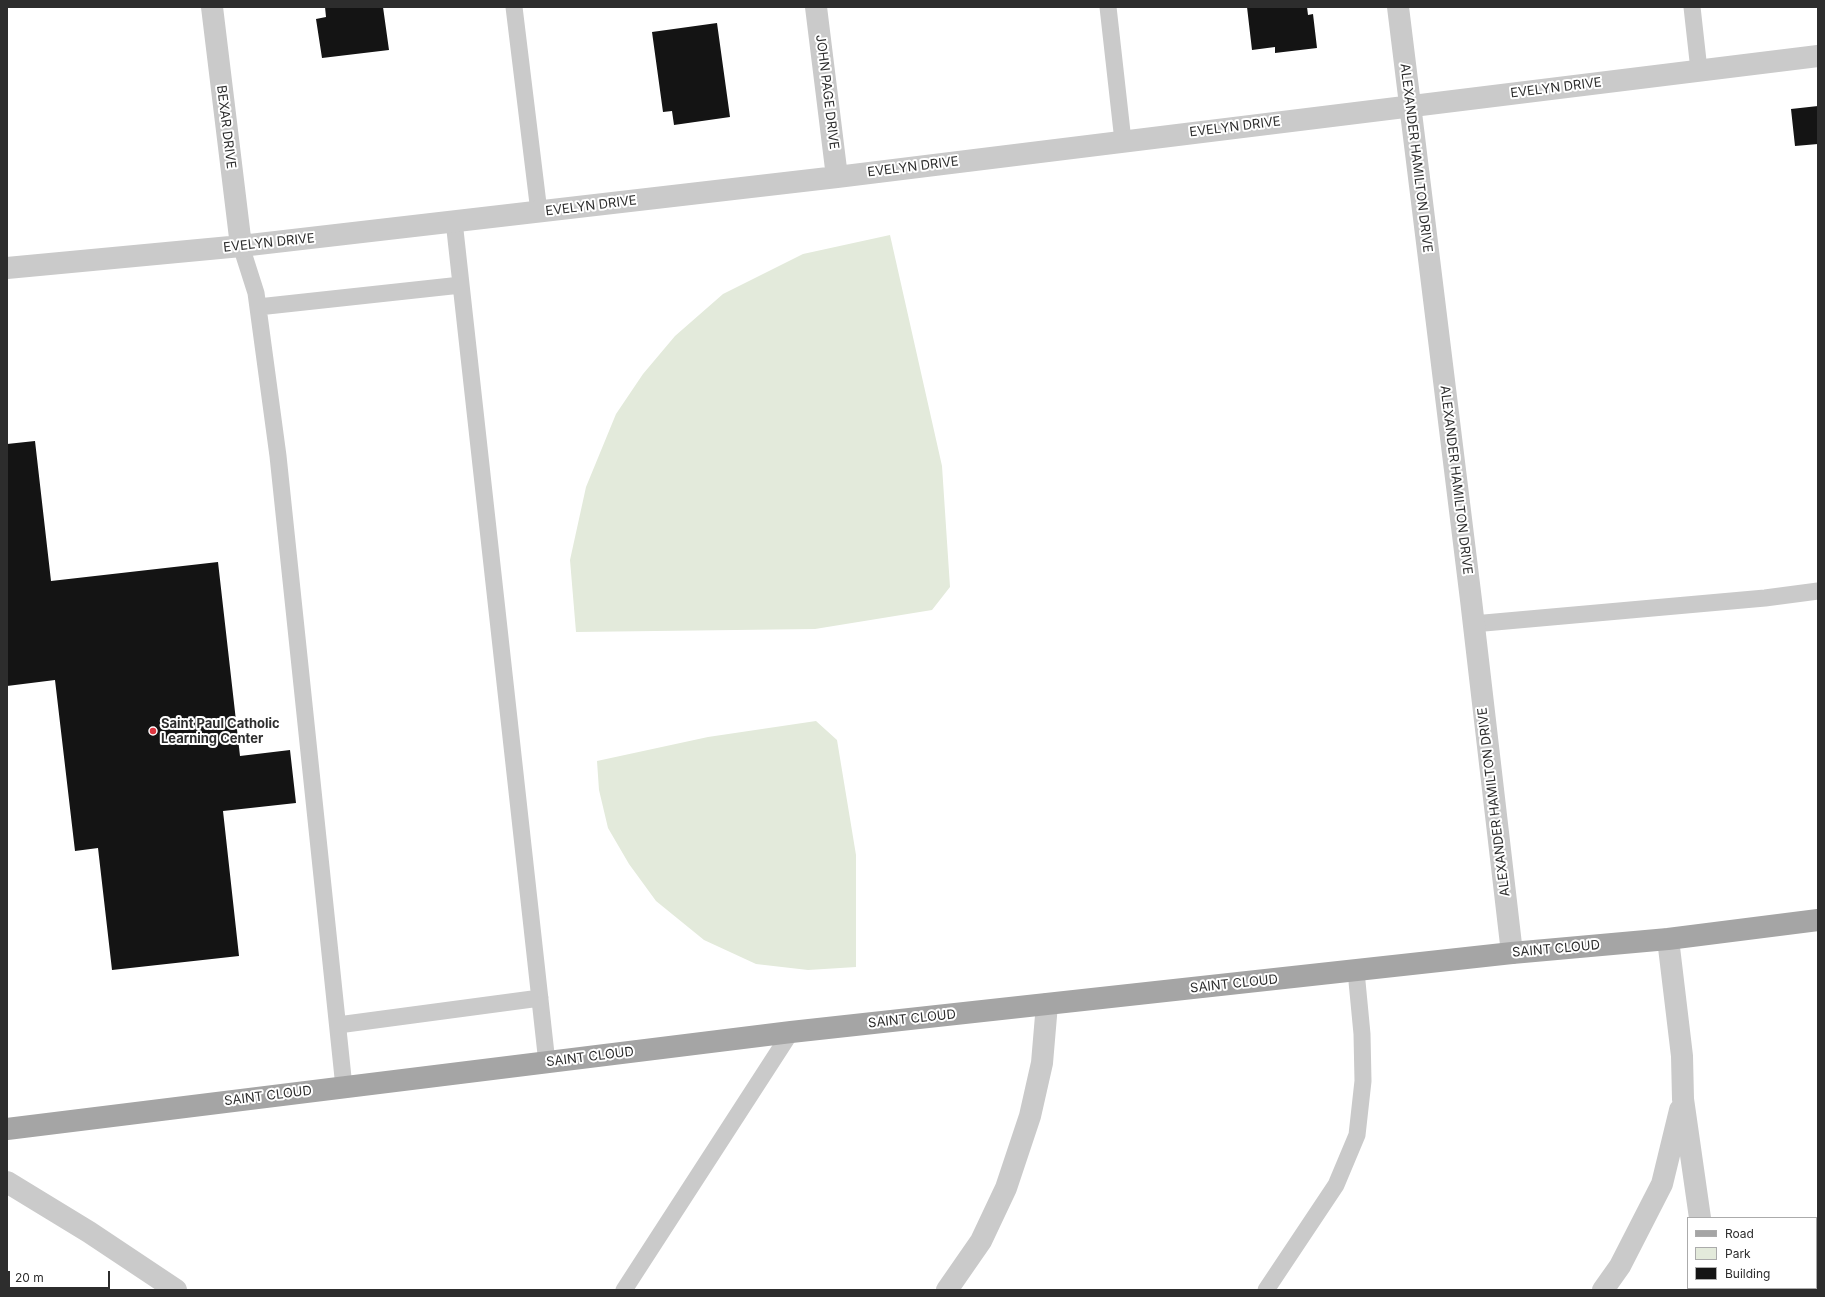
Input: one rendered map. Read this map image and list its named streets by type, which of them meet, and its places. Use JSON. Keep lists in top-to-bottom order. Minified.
{"streets":{"main road":["SAINT CLOUD"],"street":["EVELYN DRIVE","JOHN PAGE DRIVE","BEXAR DRIVE","ALEXANDER HAMILTON DRIVE"]},"crossings":[["EVELYN DRIVE","JOHN PAGE DRIVE"],["EVELYN DRIVE","BEXAR DRIVE"],["EVELYN DRIVE","ALEXANDER HAMILTON DRIVE"],["ALEXANDER HAMILTON DRIVE","SAINT CLOUD"]],"places":["Saint Paul Catholic Learning Center"],"legend":["Road","Park","Building"],"scale_bar":"20 m"}
